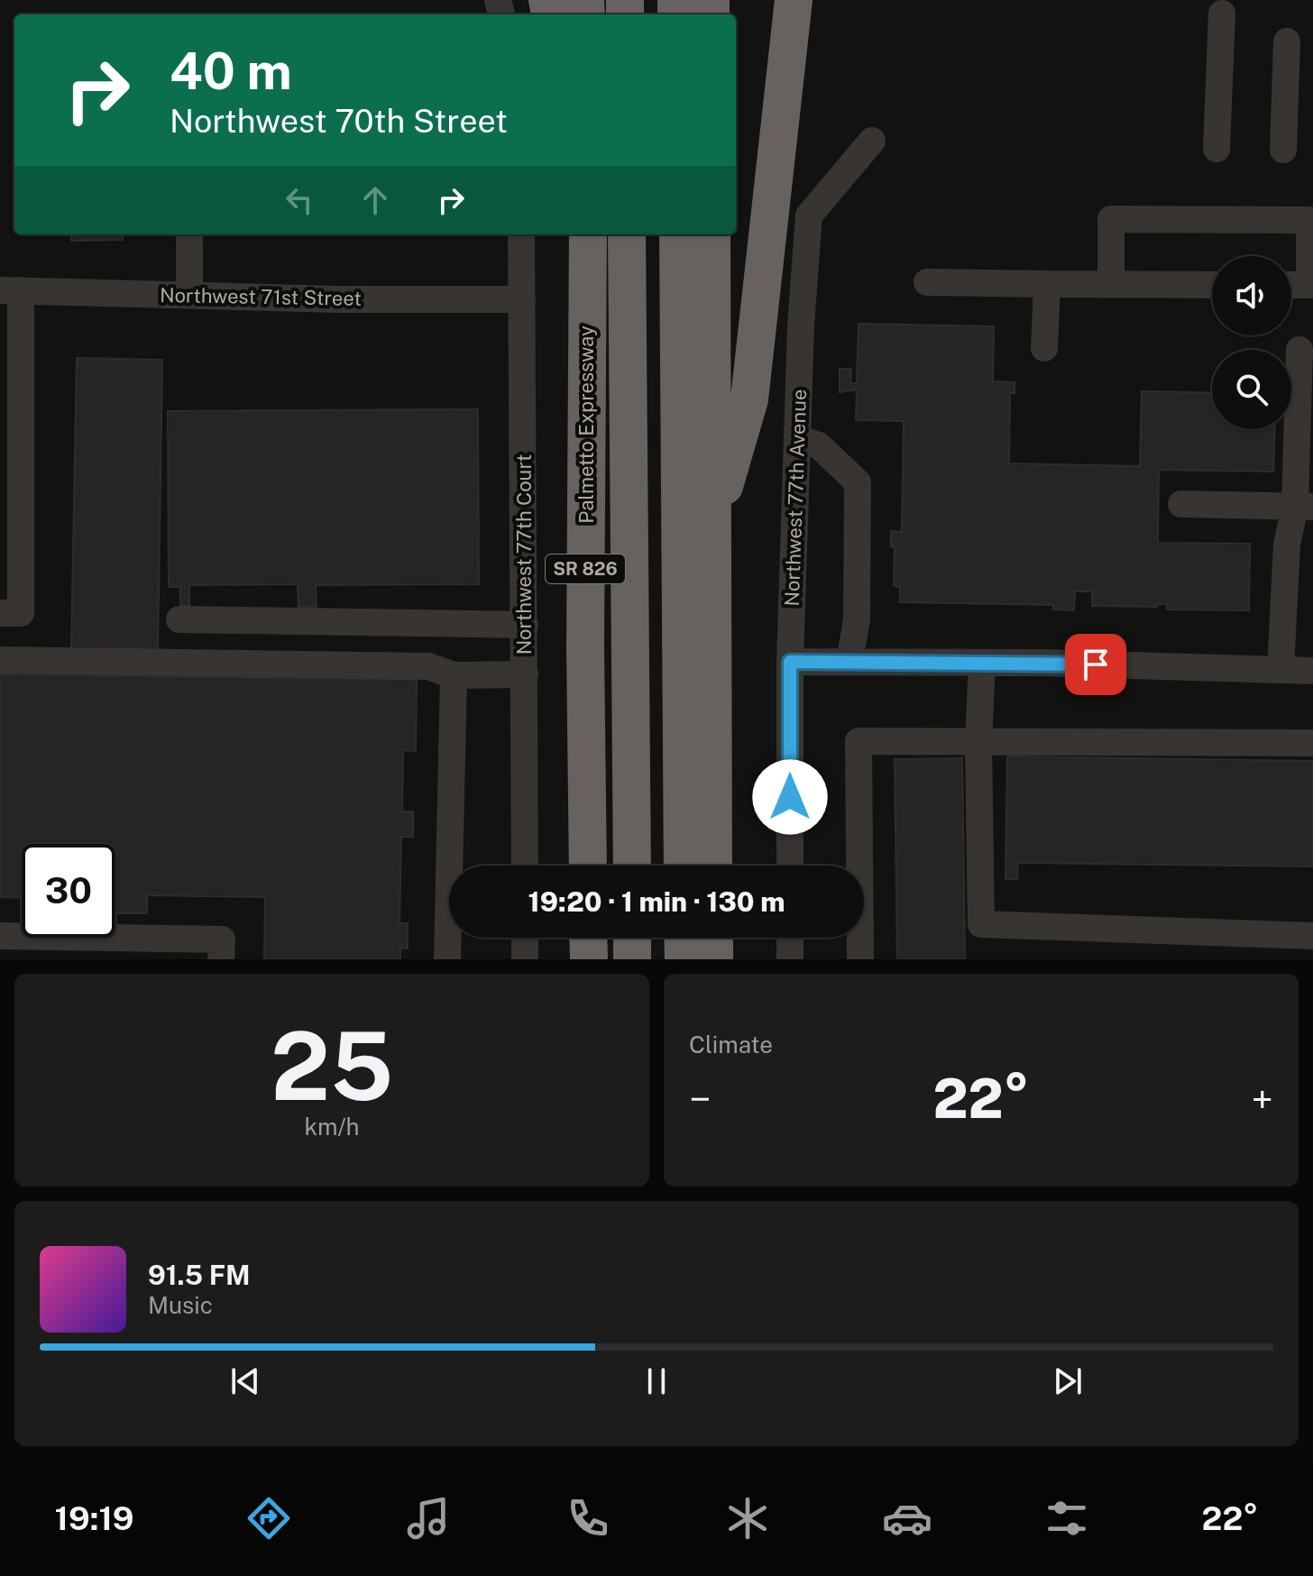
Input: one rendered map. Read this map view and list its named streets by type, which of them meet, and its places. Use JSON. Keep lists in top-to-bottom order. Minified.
{"streets":{"highway":["Palmetto Expressway","SR 826"],"street":["Northwest 71st Street","Northwest 77th Avenue","Northwest 77th Court"]},"crossings":[["Northwest 71st Street","Northwest 77th Court"]],"page":{"turn":["40 m","Northwest 70th Street"],"limit":"30","trip":"19:20 · 1 min · 130 m","tile":[["25","km/h"],"Climate"],"heat":["−","22°","+"],"song":["91.5 FM","Music"],"tabs":["19:19","22°"]}}
